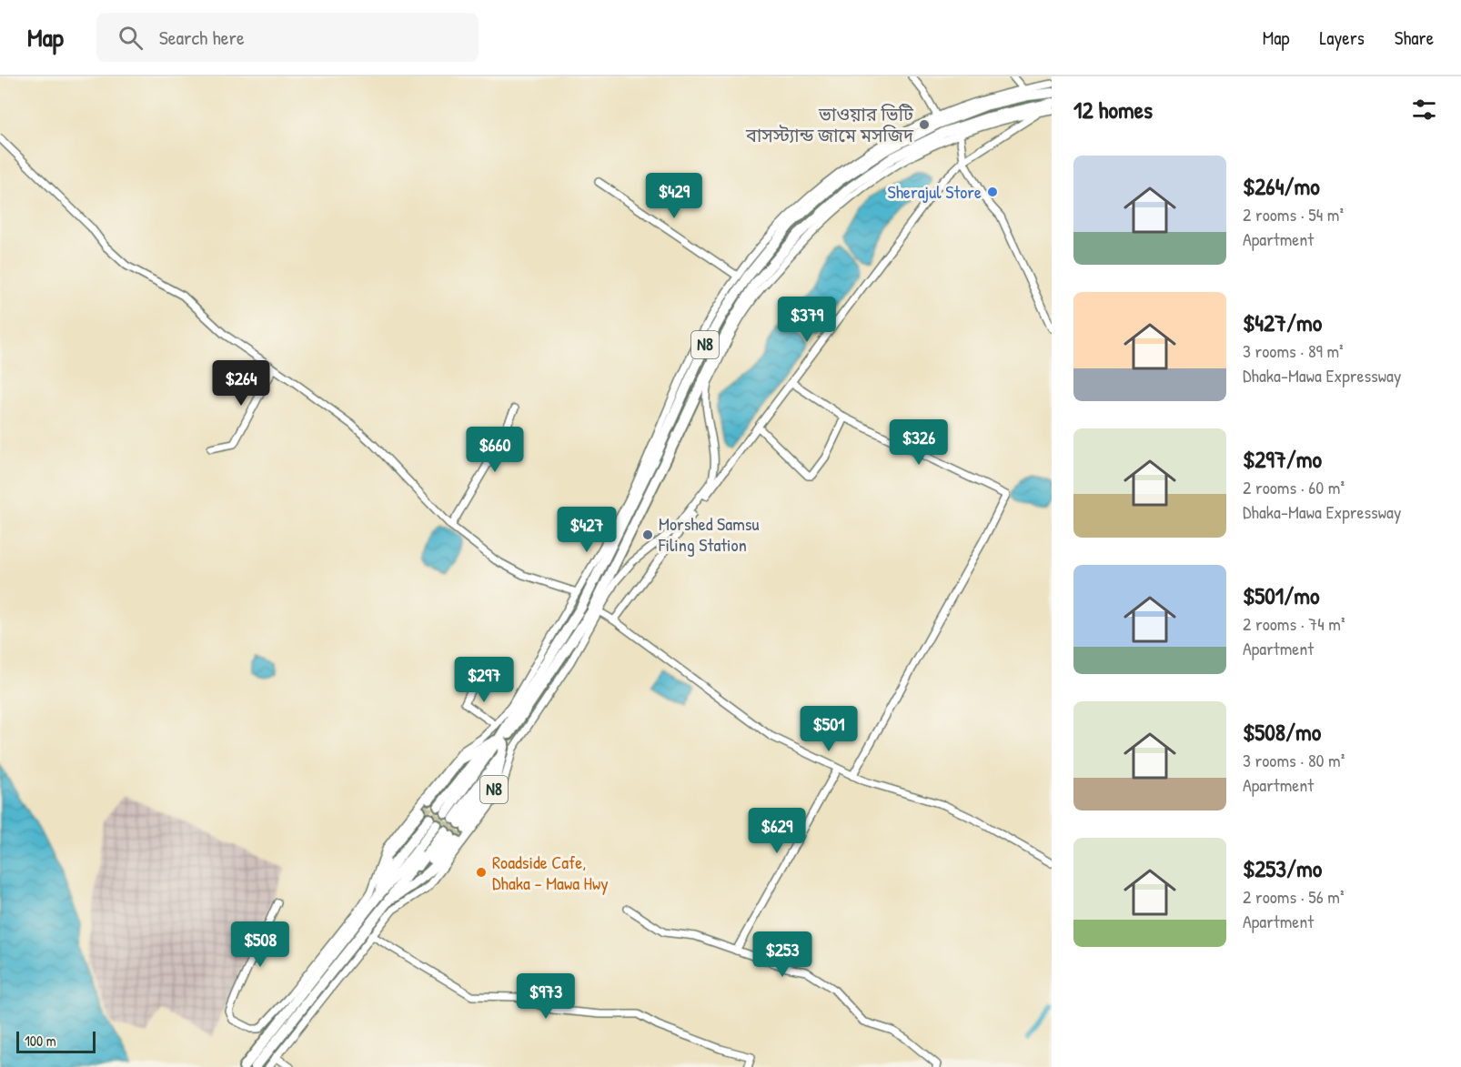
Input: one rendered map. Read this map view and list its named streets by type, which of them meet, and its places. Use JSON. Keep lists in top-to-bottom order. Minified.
{"streets":{"highway":["N8"]},"places":["ভাওয়ার ভিটি বাসস্ট্যান্ড জামে মসজিদ","Sherajul Store","Morshed Samsu Filing Station","Roadside Cafe, Dhaka - Mawa Hwy"],"scale_bar":"100 m","page":{"header":"Map","search":"Search here","nav":["Map","Layers","Share"],"heading":"12 homes","list":[{"name":"$264/mo","note":"2 rooms · 54 m² · Apartment"},{"name":"$427/mo","note":"3 rooms · 89 m² · Dhaka-Mawa Expressway"},{"name":"$297/mo","note":"2 rooms · 60 m² · Dhaka-Mawa Expressway"},{"name":"$501/mo","note":"2 rooms · 74 m² · Apartment"},{"name":"$508/mo","note":"3 rooms · 80 m² · Apartment"},{"name":"$253/mo","note":"2 rooms · 56 m² · Apartment"}],"price":["$429","$379","$264","$326","$660","$427","$297","$501","$629","$508","$253","$973"],"scale":"100 m"}}
